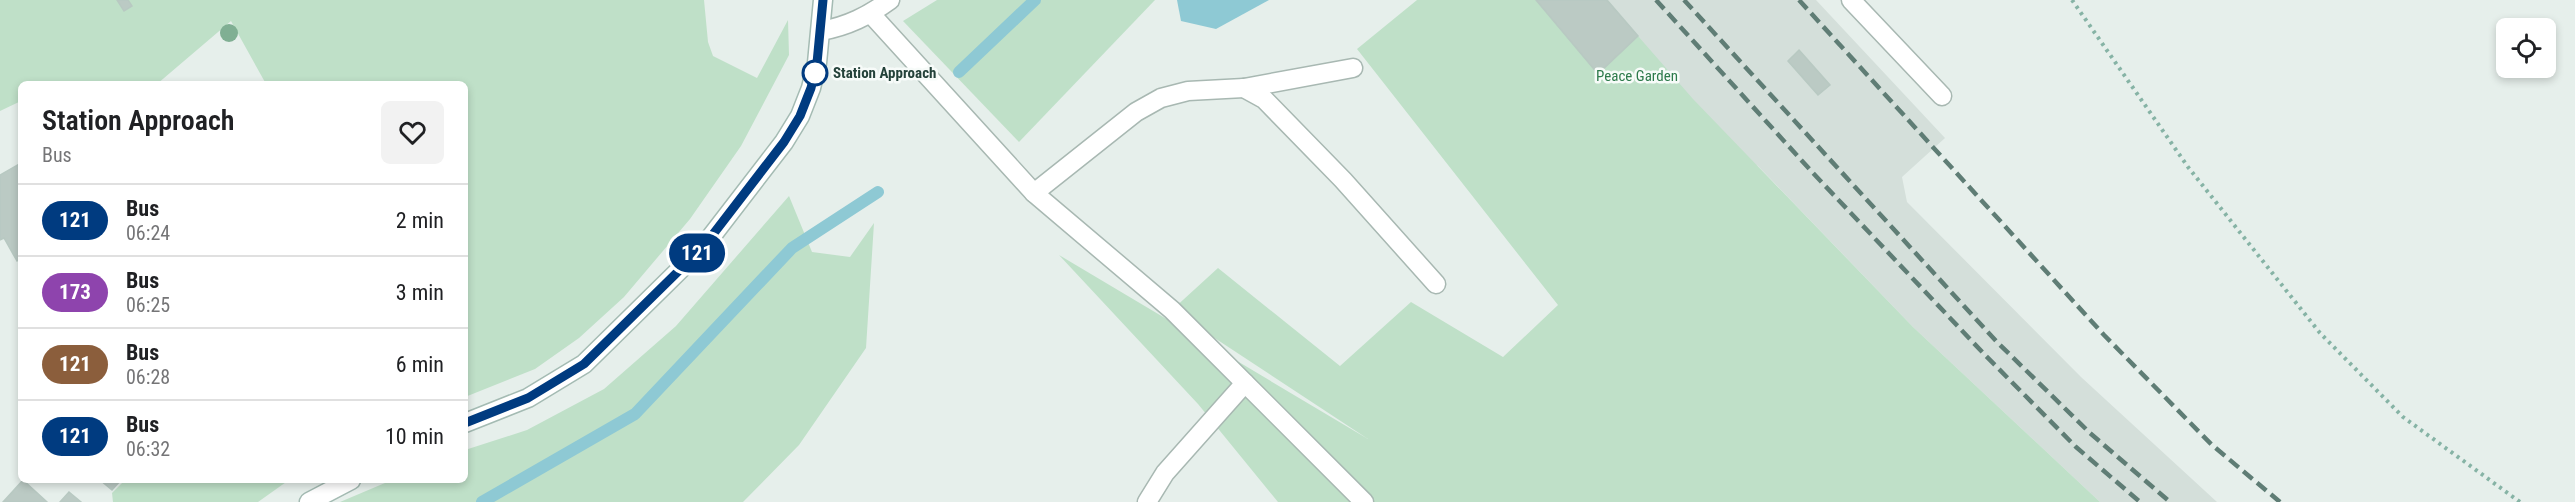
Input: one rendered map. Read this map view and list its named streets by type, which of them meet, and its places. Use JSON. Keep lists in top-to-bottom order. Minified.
{"parks":["Peace Garden"],"places":["Station Approach"],"lines":["bus line 121"],"page":{"on_map":"121","heading":["Station Approach","Bus"],"list":[{"mark":"121","name":"Bus","note":"06:24","value":"2 min"},{"mark":"173","name":"Bus","note":"06:25","value":"3 min"},{"mark":"121","name":"Bus","note":"06:28","value":"6 min"},{"mark":"121","name":"Bus","note":"06:32","value":"10 min"}]}}
